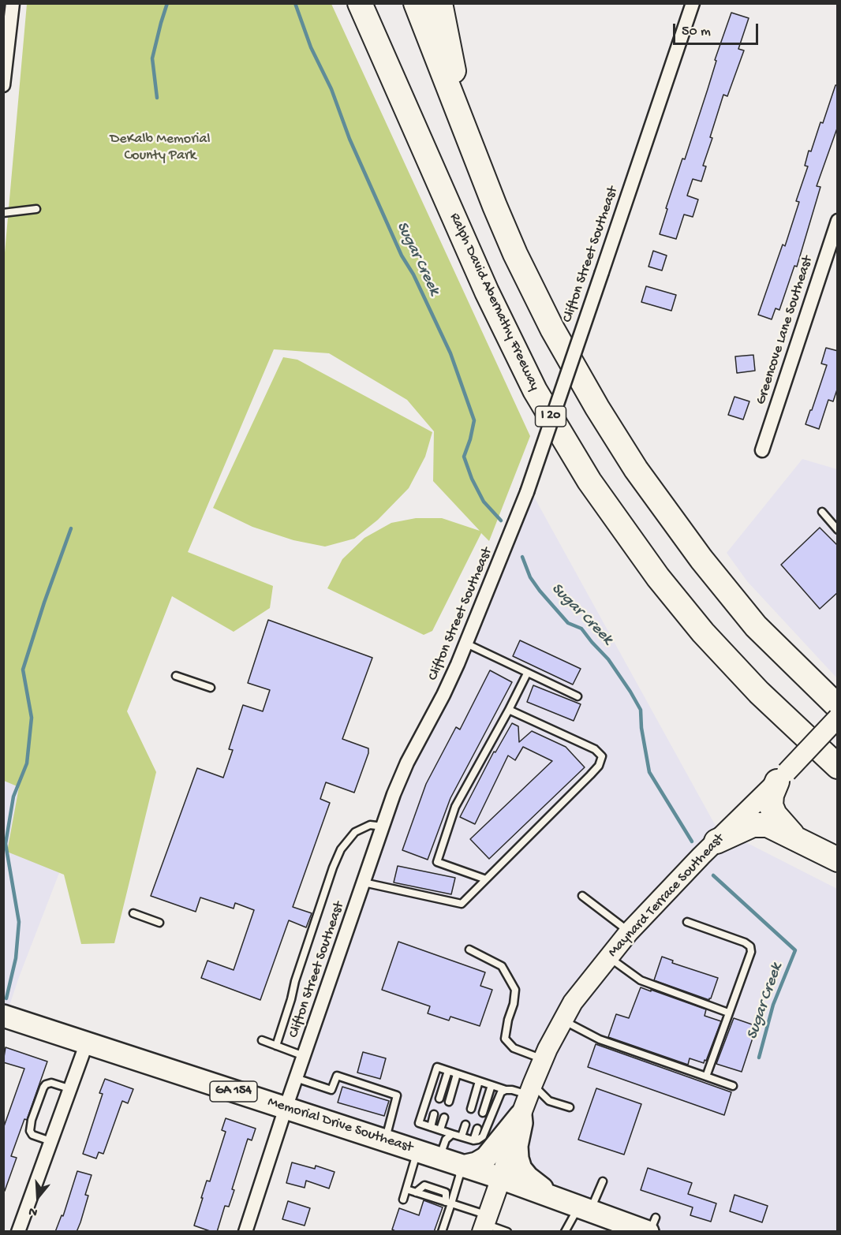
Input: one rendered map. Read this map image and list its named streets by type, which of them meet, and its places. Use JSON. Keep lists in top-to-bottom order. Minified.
{"streets":{"highway":["Ralph David Abernathy Freeway","I 20"],"main road":["GA 154","Memorial Drive Southeast"],"street":["Clifton Street Southeast","Greencove Lane Southeast","Maynard Terrace Southeast"]},"crossings":[["Clifton Street Southeast","Memorial Drive Southeast"],["Maynard Terrace Southeast","Memorial Drive Southeast"]],"water":["Sugar Creek"],"parks":["DeKalb Memorial County Park"],"scale_bar":"50 m","north":"bottom"}
